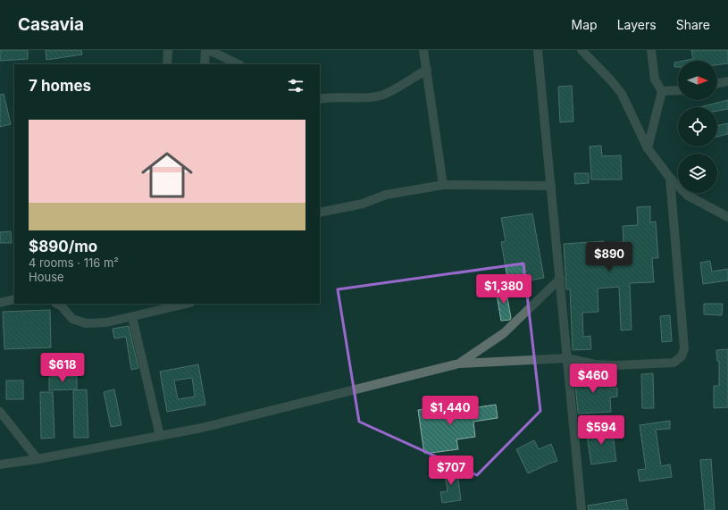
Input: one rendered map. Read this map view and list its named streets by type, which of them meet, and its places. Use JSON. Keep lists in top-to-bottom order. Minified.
{"north":"right","page":{"header":"Casavia","nav":["Map","Layers","Share"],"heading":"7 homes","list":[{"name":"$890/mo","note":"4 rooms · 116 m² · House"}],"price":["$890","$1,380","$618","$460","$1,440","$594","$707"]}}
